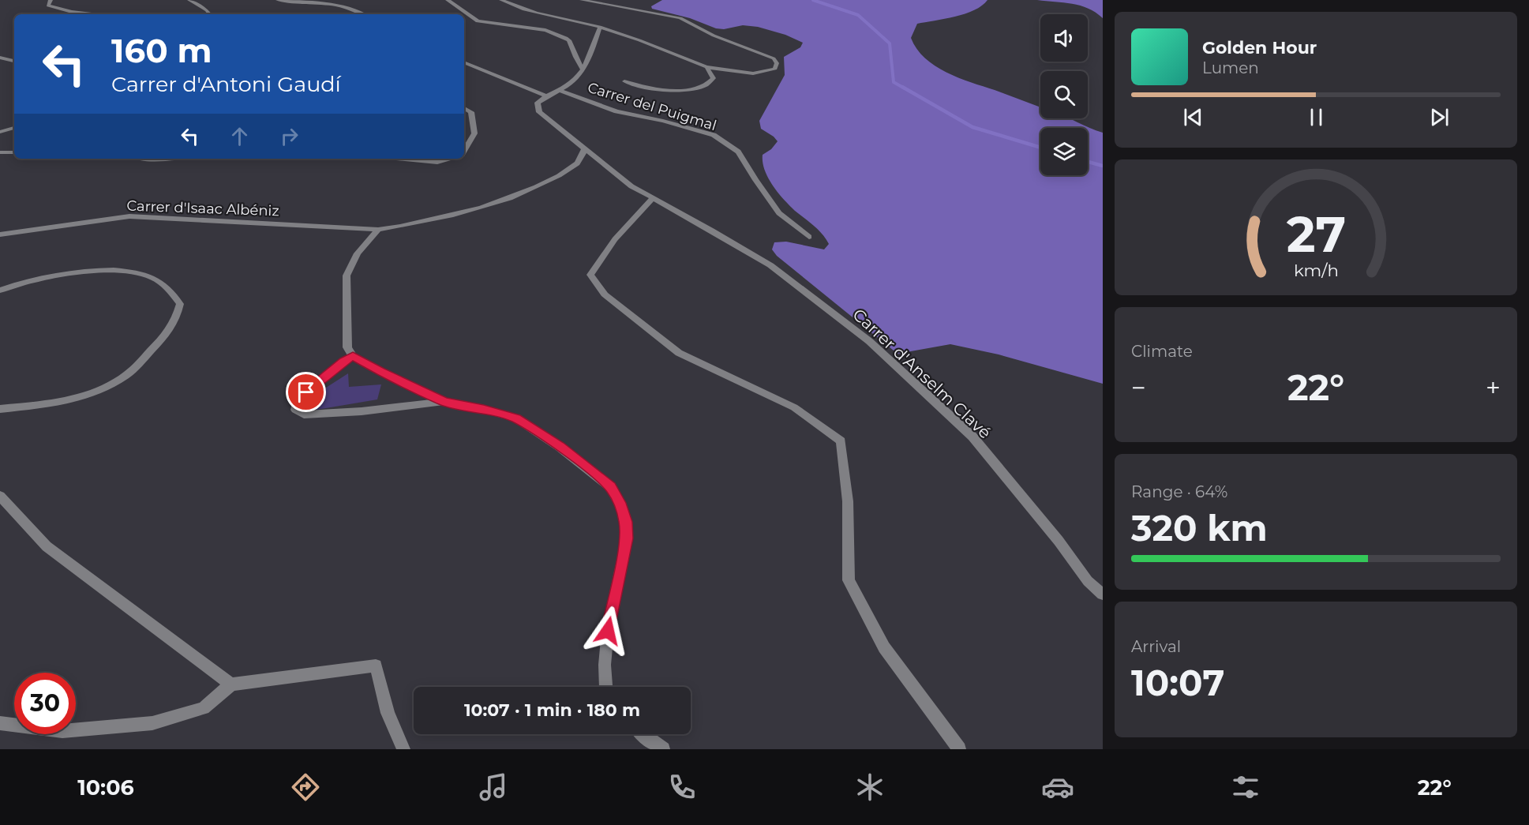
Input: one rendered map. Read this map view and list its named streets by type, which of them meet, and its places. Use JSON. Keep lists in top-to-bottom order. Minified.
{"streets":{"street":["Carrer del Puigmal","Carrer d'Isaac Albéniz","Carrer d'Anselm Clavé"]},"crossings":[["Carrer d'Isaac Albéniz","Carrer d'Anselm Clavé"]],"page":{"turn":["160 m","Carrer d'Antoni Gaudí"],"song":["Golden Hour","Lumen"],"tile":["Climate",["Range · 64%","320 km"],["Arrival","10:07"]],"heat":["−","22°","+"],"limit":"30","trip":"10:07 · 1 min · 180 m","tabs":["10:06","22°"],"gauge":["27","km/h"]}}
